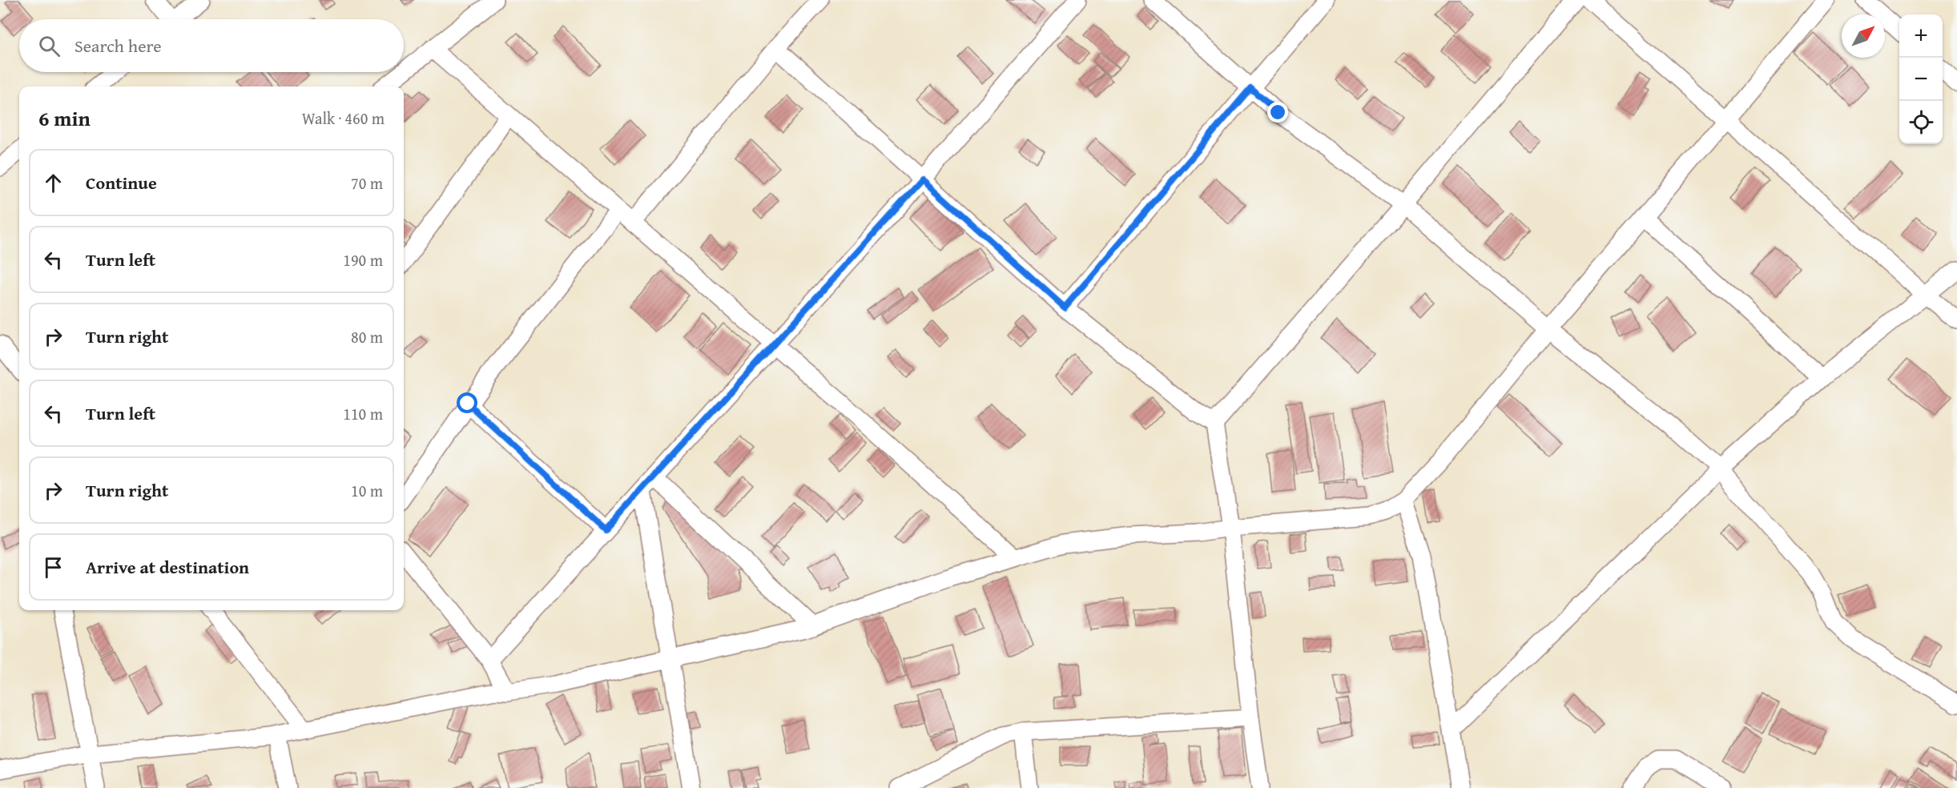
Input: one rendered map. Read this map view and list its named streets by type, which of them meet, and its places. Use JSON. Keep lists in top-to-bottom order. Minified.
{"north":"top right","page":{"map_buttons":["+","−"],"search":"Search here","heading":["6 min","Walk · 460 m"],"list":[["Continue","70 m"],["Turn left","190 m"],["Turn right","80 m"],["Turn left","110 m"],["Turn right","10 m"],"Arrive at destination"]}}
